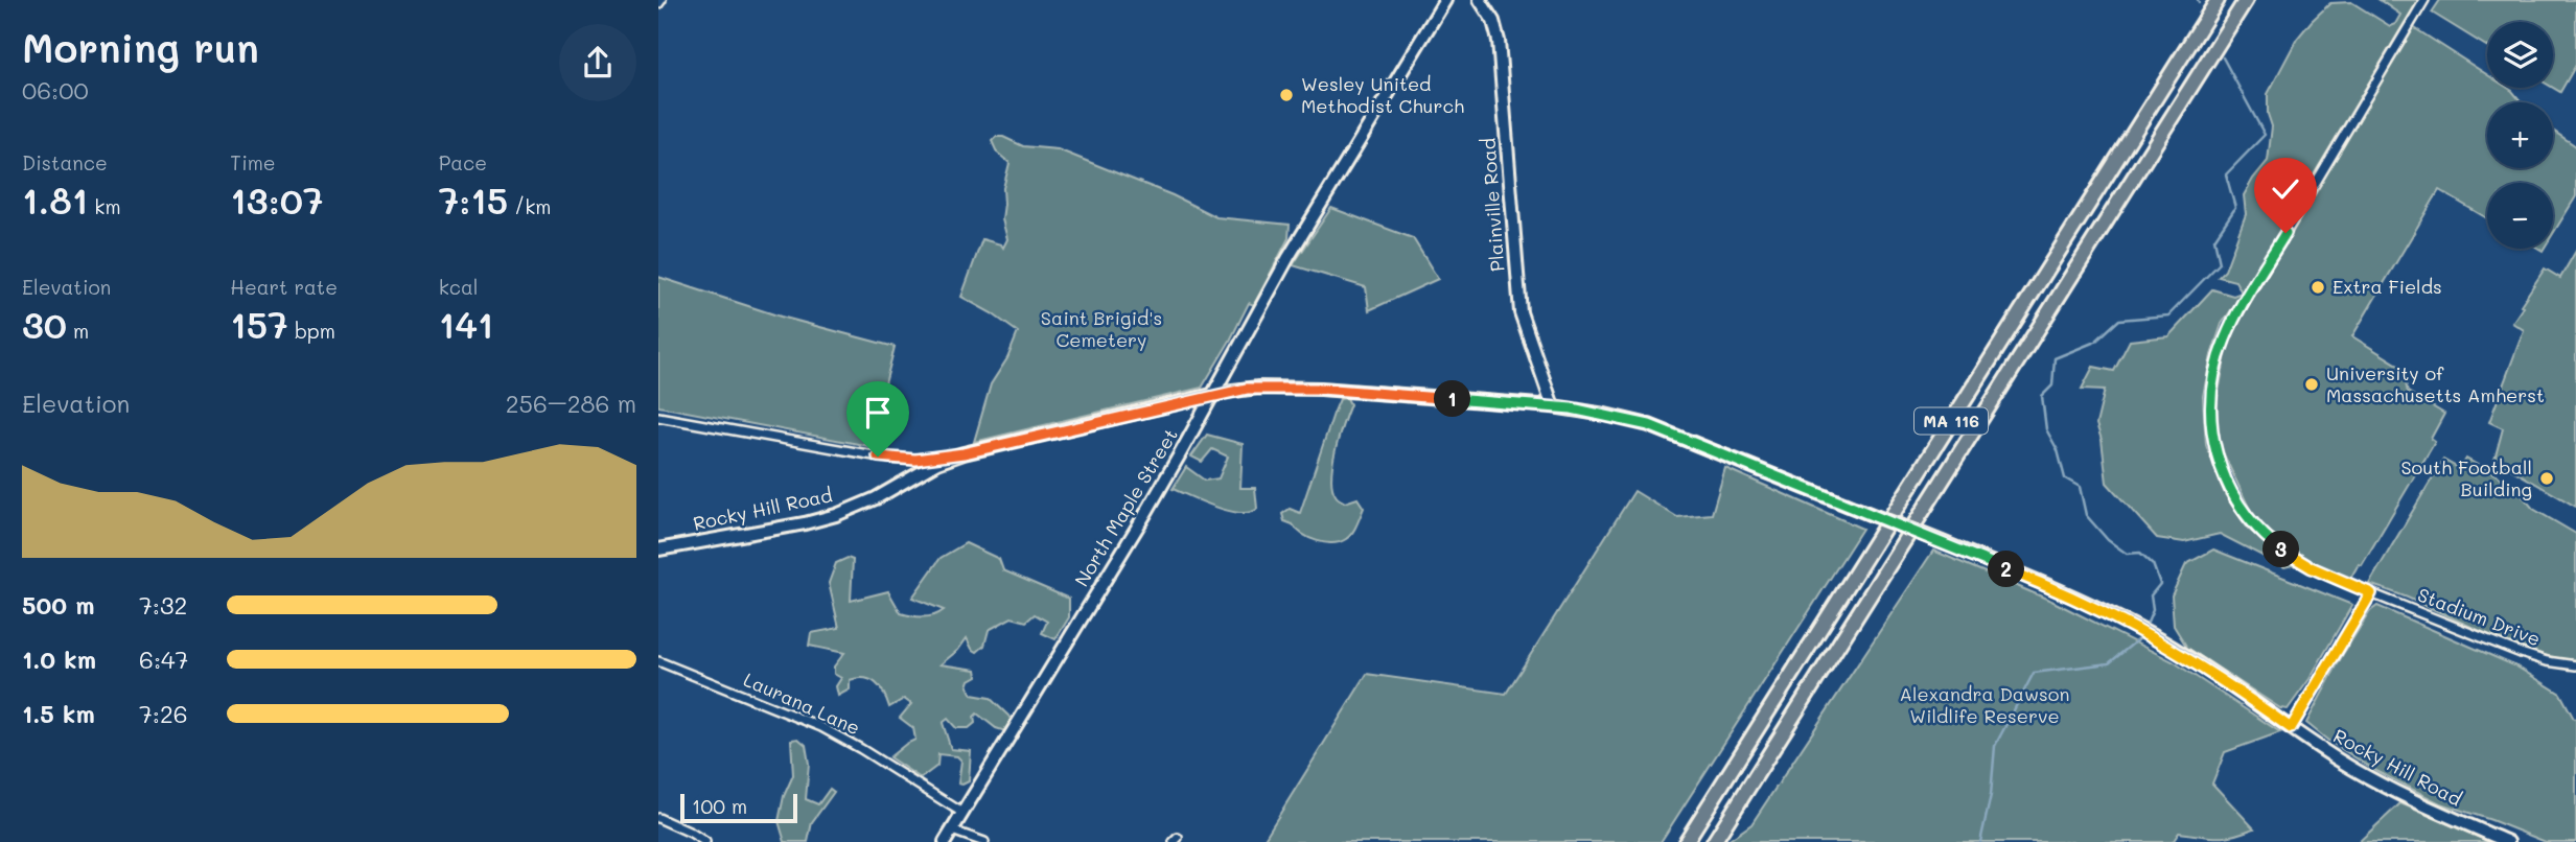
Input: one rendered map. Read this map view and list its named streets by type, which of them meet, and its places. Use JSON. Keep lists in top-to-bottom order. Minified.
{"streets":{"main road":["Plainville Road","MA 116","North Maple Street","Rocky Hill Road"],"street":["Stadium Drive","Laurana Lane"]},"crossings":[["Plainville Road","Rocky Hill Road"],["North Maple Street","Rocky Hill Road"],["North Maple Street","Laurana Lane"]],"parks":["Saint Brigid's Cemetery","Alexandra Dawson Wildlife Reserve"],"places":["Wesley United Methodist Church","Extra Fields","University of Massachusetts Amherst","South Football Building"],"scale_bar":"100 m","page":{"heading":["Morning run","06:00"],"map_buttons":["+","−"],"stats":[["Distance","1.81 km"],["Time","13:07"],["Pace","7:15 /km"],["Elevation","30 m"],["Heart rate","157 bpm"],["kcal","141"]],"chart":["Elevation","256–286 m"],"pins":["1","3","2"],"list":[{"name":"500 m","note":"7:32"},{"name":"1.0 km","note":"6:47"},{"name":"1.5 km","note":"7:26"}],"scale":"100 m"}}
